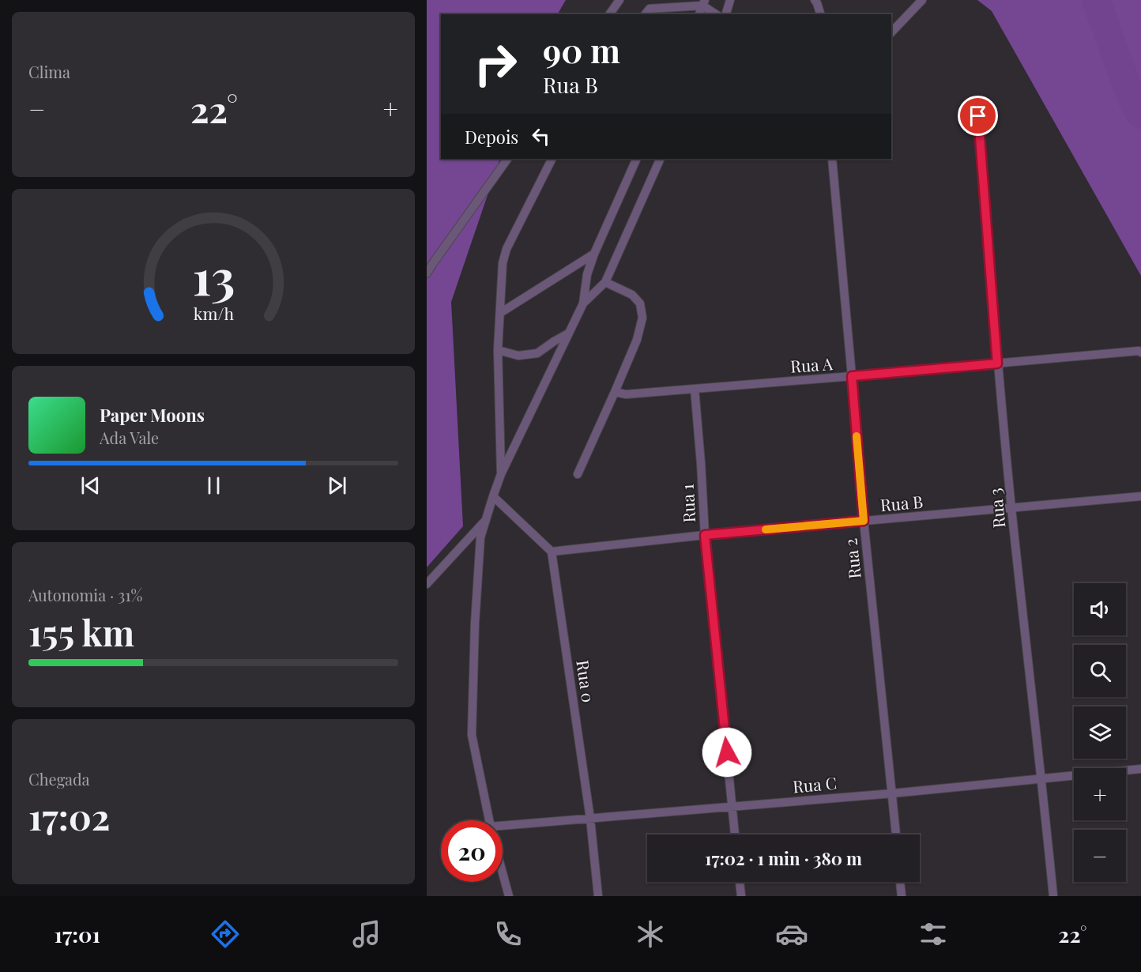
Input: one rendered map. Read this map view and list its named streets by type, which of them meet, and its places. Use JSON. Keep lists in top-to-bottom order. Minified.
{"streets":{"lane":["Rua A","Rua B","Rua 1","Rua 3","Rua 2","Rua 0","Rua C"]},"crossings":[["Rua A","Rua 1"],["Rua A","Rua 3"],["Rua A","Rua 2"],["Rua B","Rua 1"],["Rua B","Rua 3"],["Rua B","Rua 2"],["Rua B","Rua 0"],["Rua 1","Rua C"],["Rua 3","Rua C"],["Rua 2","Rua C"],["Rua 0","Rua C"]],"page":{"tile":["Clima",["Autonomia · 31%","155 km"],["Chegada","17:02"]],"turn":["90 m","Rua B"],"heat":["−","22°","+"],"then":"Depois","song":["Paper Moons","Ada Vale"],"map_buttons":["+","−"],"limit":"20","trip":"17:02 · 1 min · 380 m","tabs":["17:01","22°"],"gauge":["13","km/h"]}}
